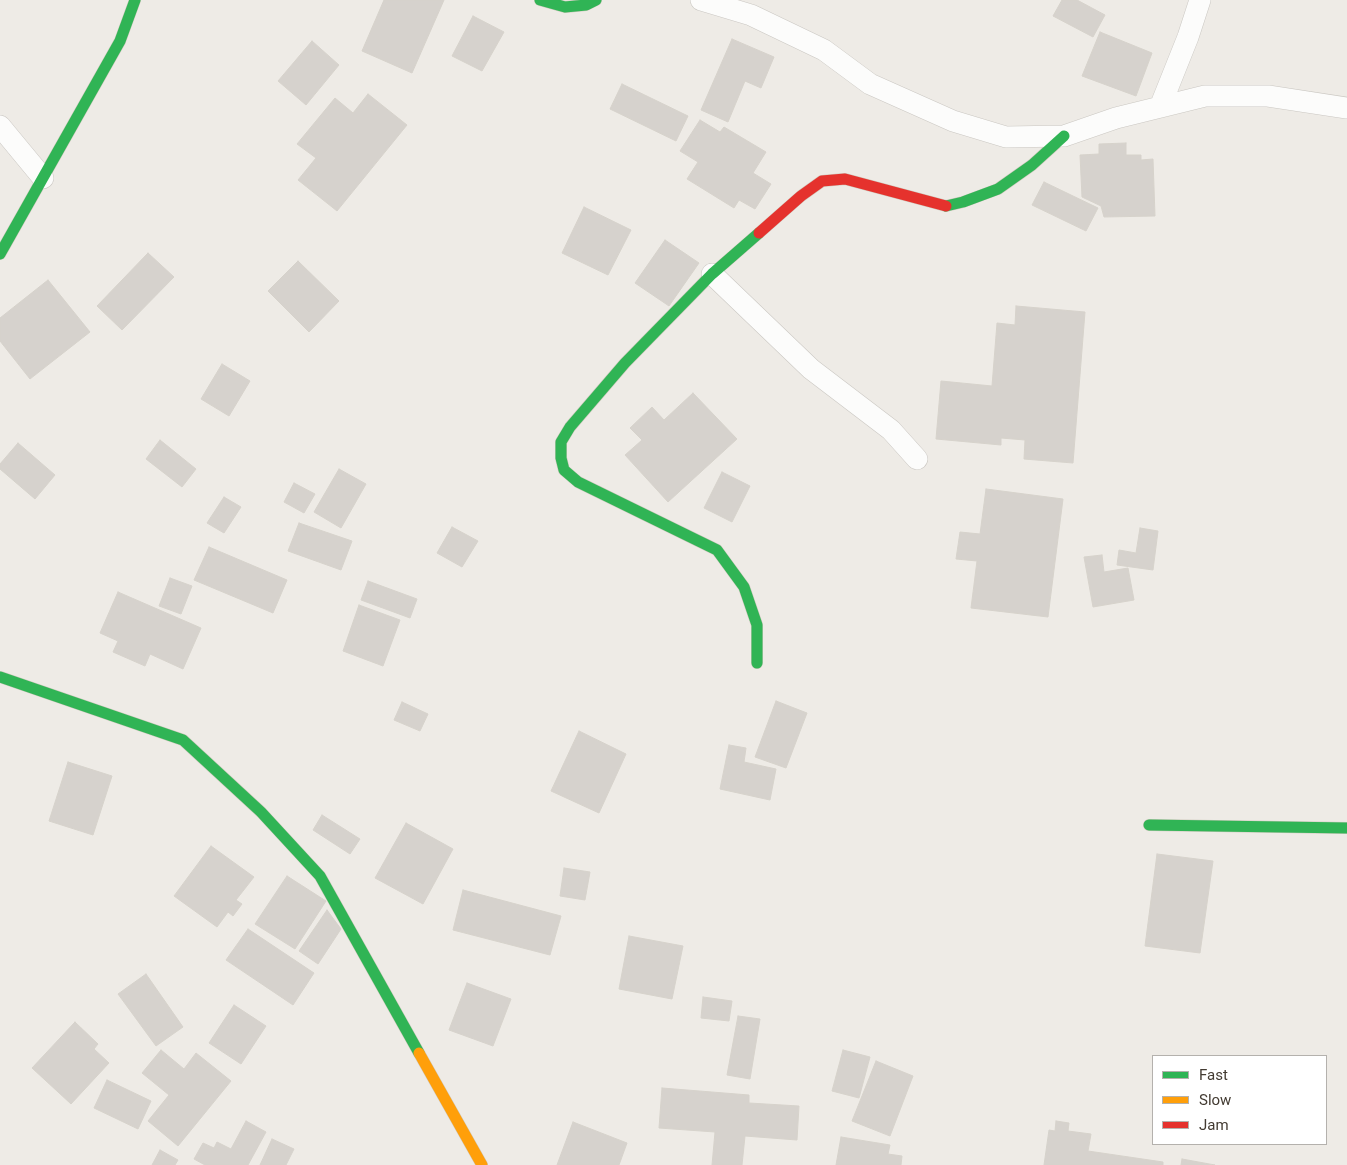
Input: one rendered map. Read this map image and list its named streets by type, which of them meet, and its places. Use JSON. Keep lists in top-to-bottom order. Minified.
{"legend":["Fast","Slow","Jam"]}
